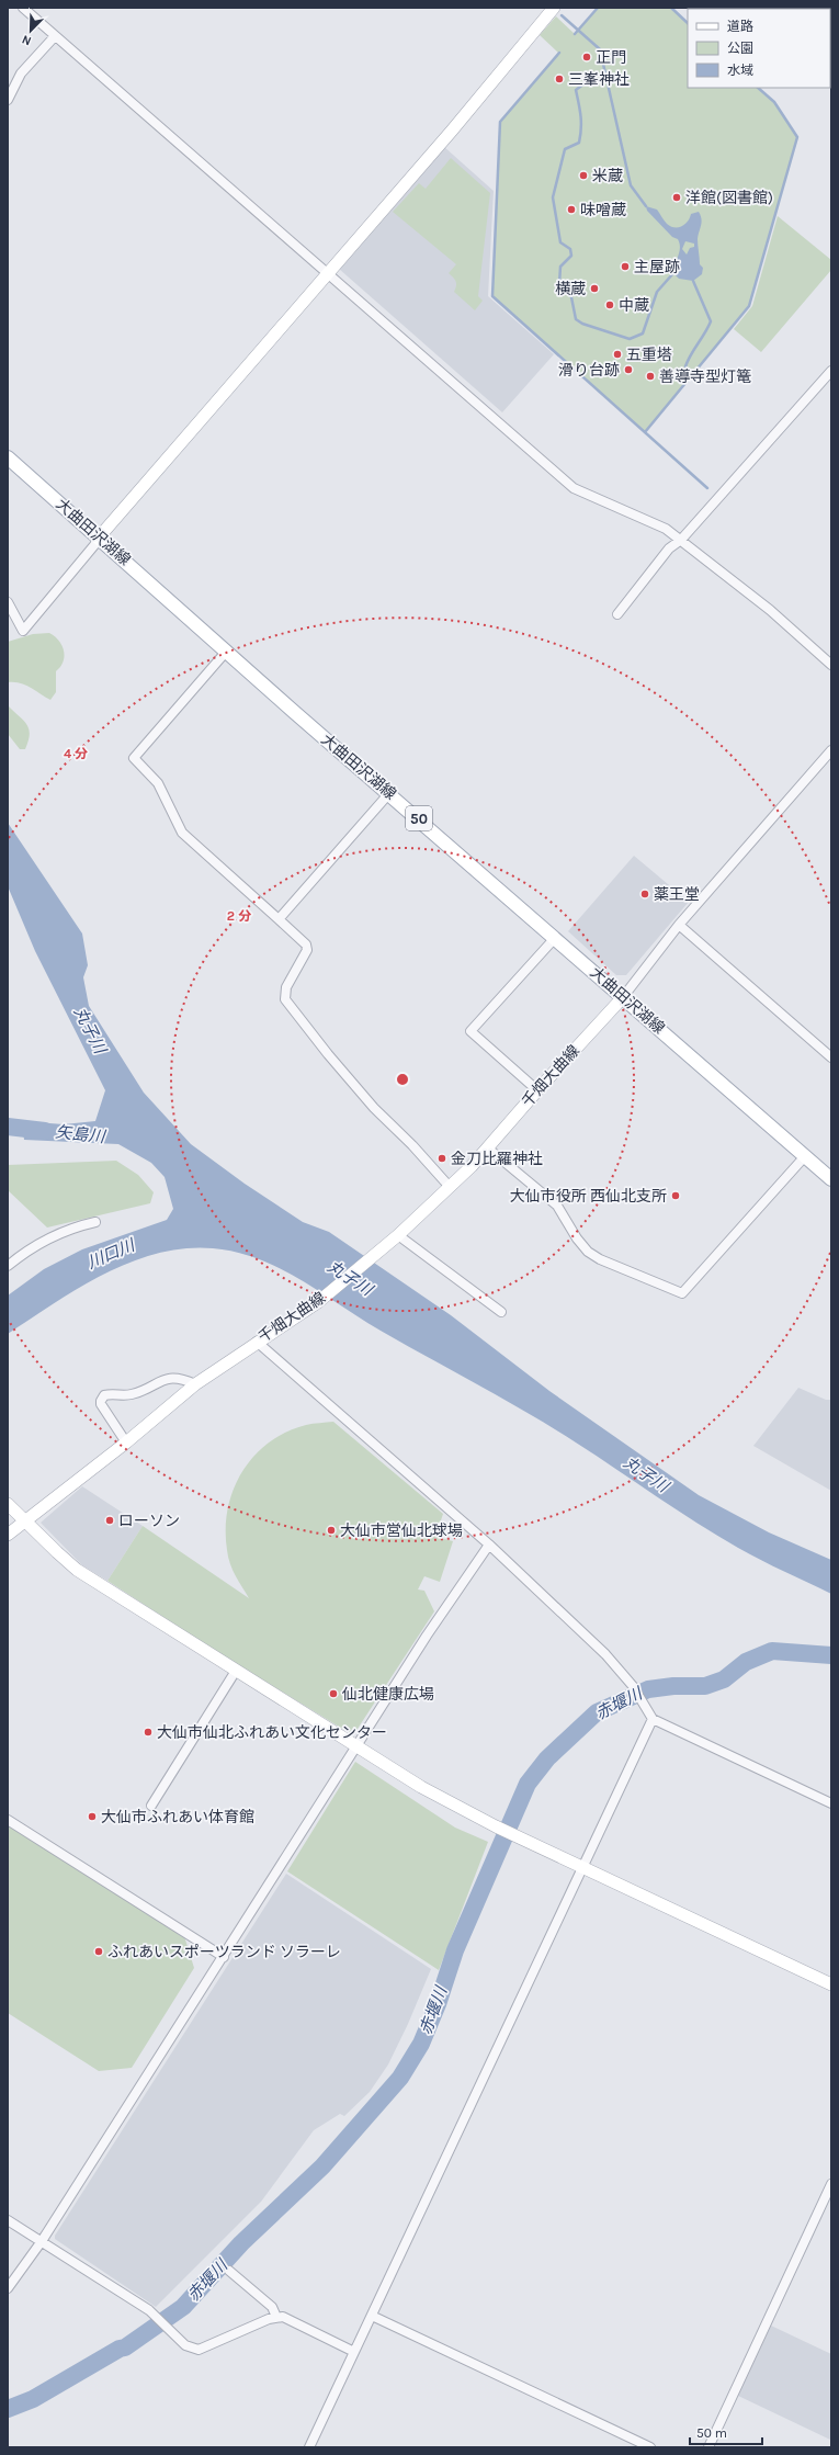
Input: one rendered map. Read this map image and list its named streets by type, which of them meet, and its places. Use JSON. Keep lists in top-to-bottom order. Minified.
{"streets":{"main road":["大曲田沢湖線","50"],"street":["千畑大曲線"]},"crossings":[["大曲田沢湖線","千畑大曲線"]],"water":["丸子川","矢島川","川口川","赤堰川"],"places":["正門","三峯神社","米蔵","洋館(図書館)","味噌蔵","主屋跡","横蔵","中蔵","五重塔","滑り台跡","善導寺型灯篭","薬王堂","金刀比羅神社","大仙市役所 西仙北支所","ローソン","大仙市営仙北球場","仙北健康広場","大仙市仙北ふれあい文化センター","大仙市ふれあい体育館","ふれあいスポーツランド ソラーレ"],"legend":["道路","公園","水域"],"scale_bar":"50 m","north":"bottom left","rings":["4 分","2 分"]}
